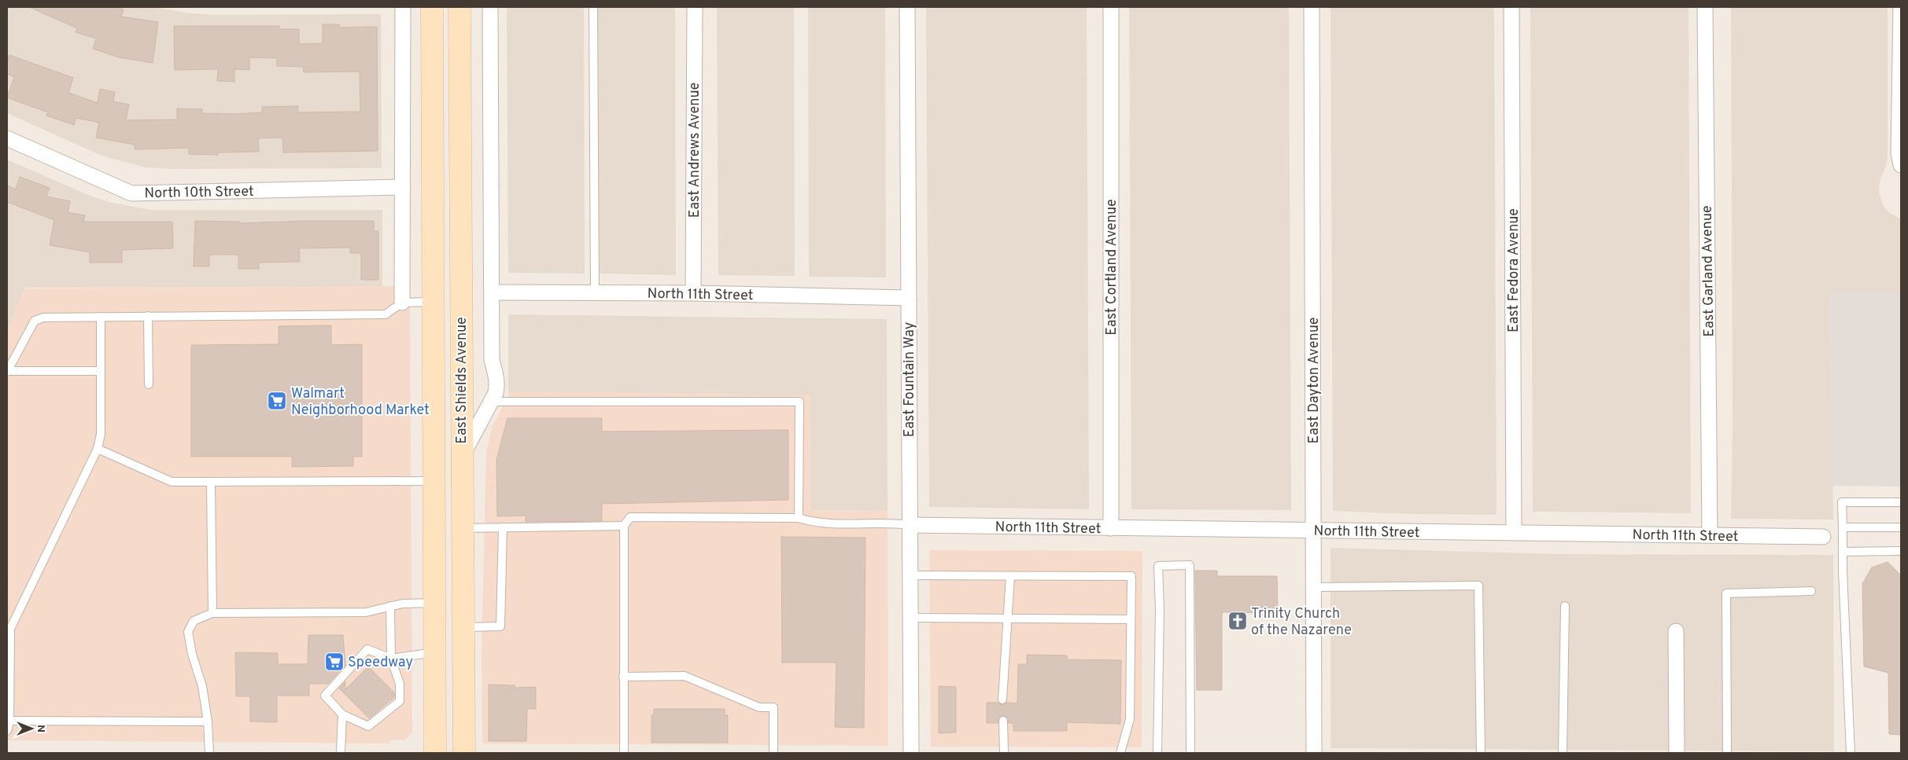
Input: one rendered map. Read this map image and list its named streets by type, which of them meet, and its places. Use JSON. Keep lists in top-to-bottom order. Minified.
{"streets":{"main road":["East Shields Avenue"],"street":["East Andrews Avenue","North 10th Street","East Cortland Avenue","East Fedora Avenue","East Garland Avenue","North 11th Street","East Fountain Way","East Dayton Avenue"]},"crossings":[["East Andrews Avenue","North 11th Street"],["East Cortland Avenue","North 11th Street"],["East Fedora Avenue","North 11th Street"],["East Garland Avenue","North 11th Street"],["North 11th Street","East Fountain Way"],["North 11th Street","East Dayton Avenue"]],"places":{"supermarket":["Walmart Neighborhood Market","Speedway"],"church":["Trinity Church of the Nazarene"]},"north":"right"}
